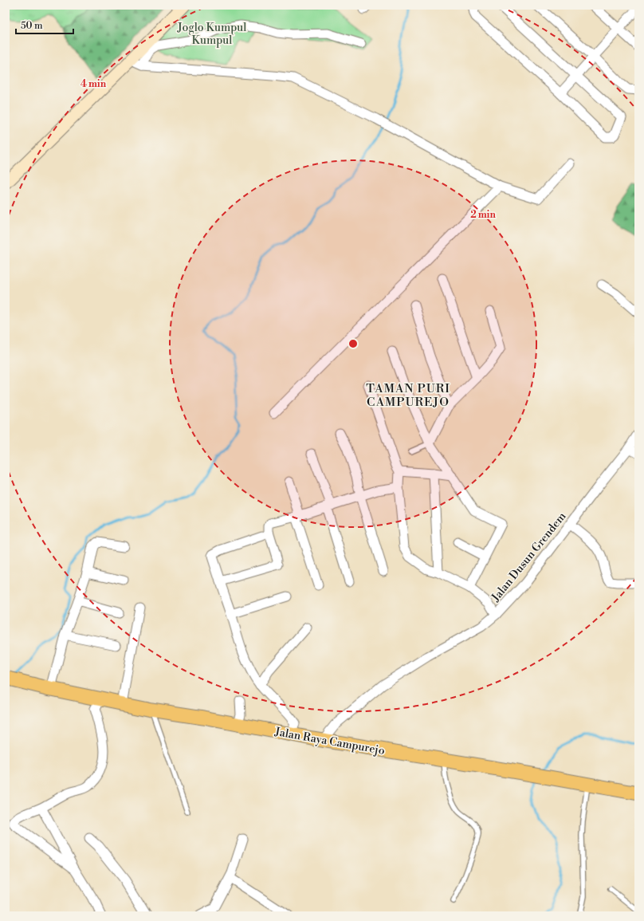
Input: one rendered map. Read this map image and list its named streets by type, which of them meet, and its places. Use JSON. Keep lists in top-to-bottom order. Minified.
{"streets":{"main road":["Jalan Raya Campurejo"],"street":["Jalan Dusun Grendem"]},"crossings":[["Jalan Dusun Grendem","Jalan Raya Campurejo"]],"districts":["TAMAN PURI CAMPUREJO"],"parks":["Joglo Kumpul Kumpul"],"scale_bar":"50 m","rings":["4 min","2 min"]}
